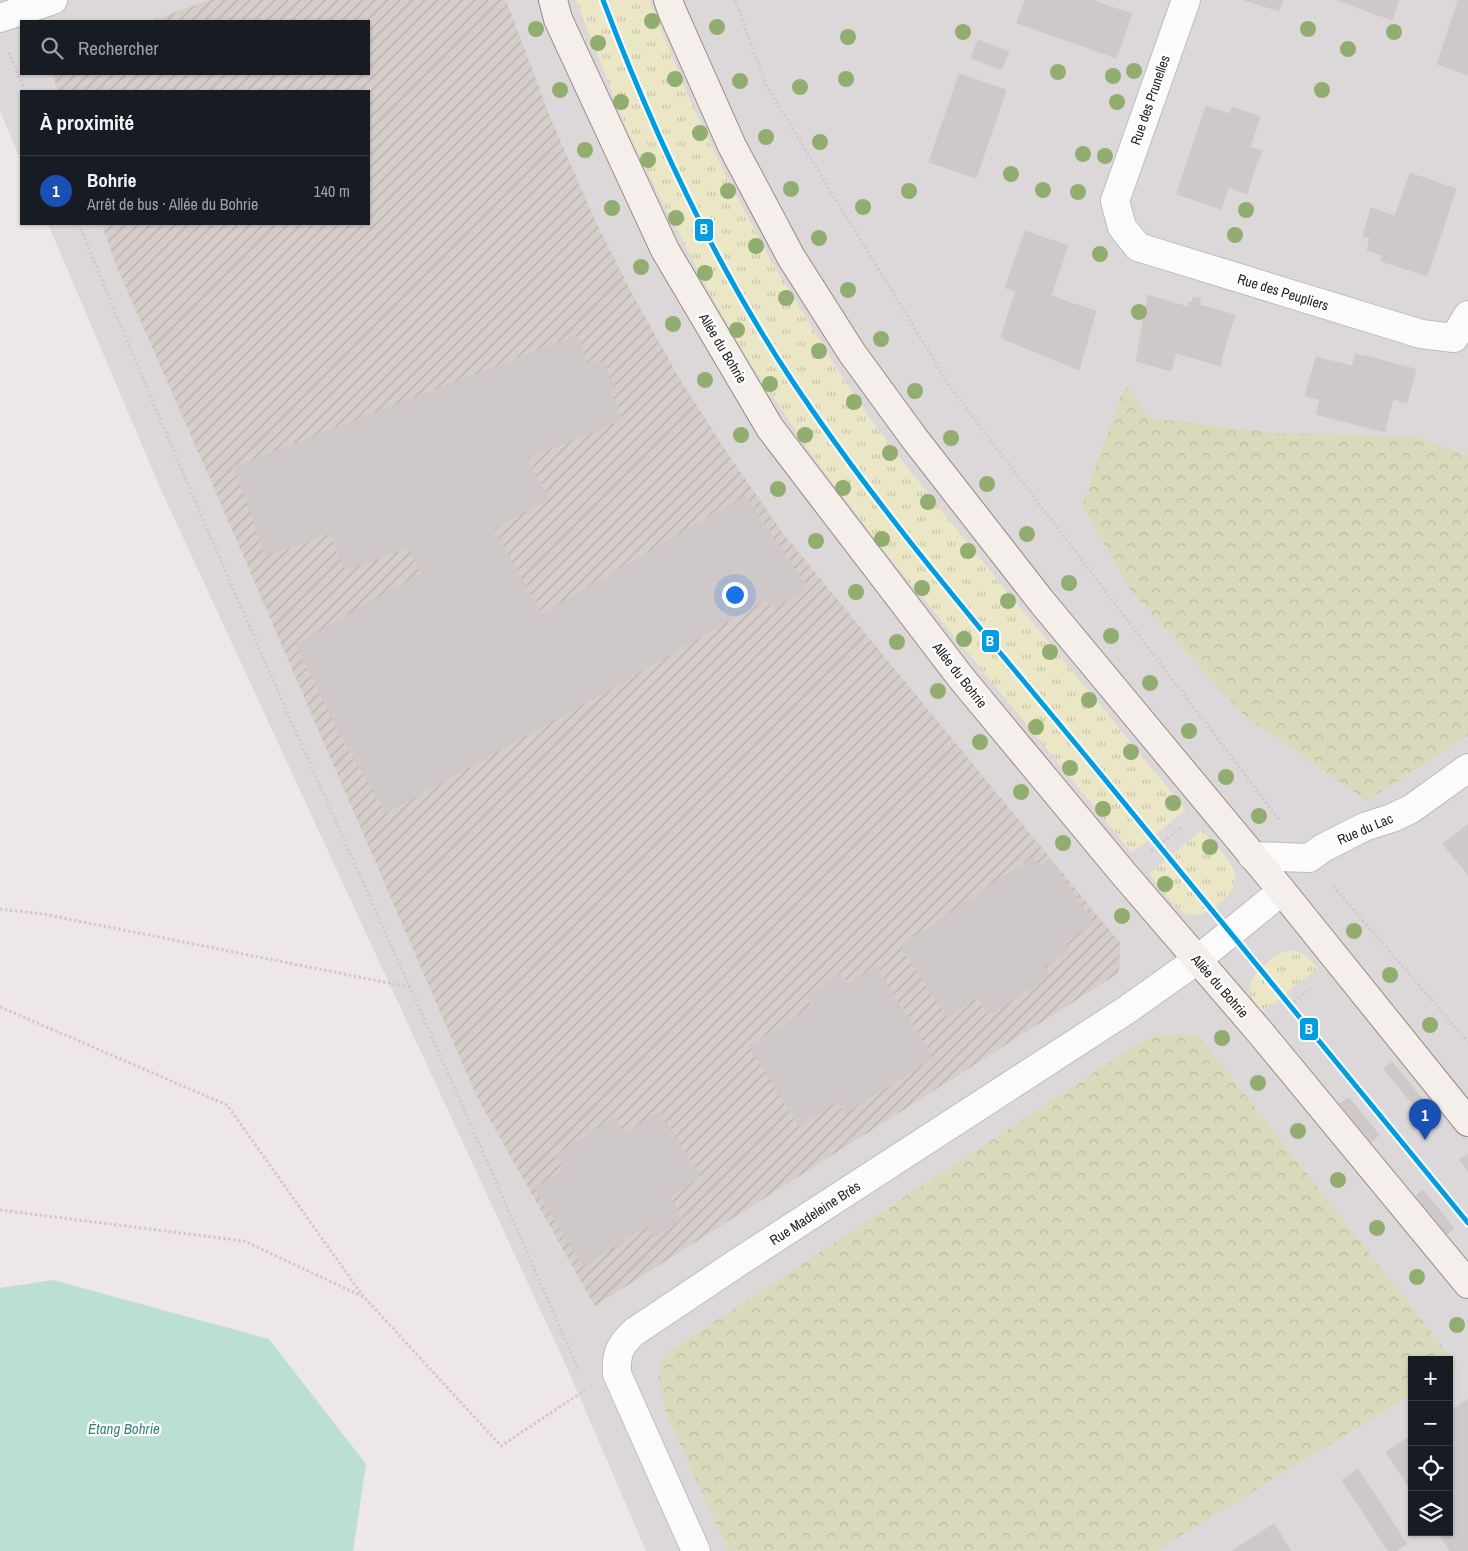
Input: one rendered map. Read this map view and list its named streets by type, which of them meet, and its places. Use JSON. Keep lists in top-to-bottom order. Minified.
{"streets":{"main road":["Allée du Bohrie"],"street":["Rue des Prunelles","Rue des Peupliers","Rue du Lac","Rue Madeleine Brès"]},"crossings":[["Rue des Prunelles","Rue des Peupliers"],["Allée du Bohrie","Rue Madeleine Brès"]],"water":["Étang Bohrie"],"lines":["transit line B"],"page":{"search":"Rechercher","heading":"À proximité","list":[{"mark":"1","name":"Bohrie","note":"Arrêt de bus · Allée du Bohrie","value":"140 m"}],"pins":"1","map_buttons":["+","−"]}}
